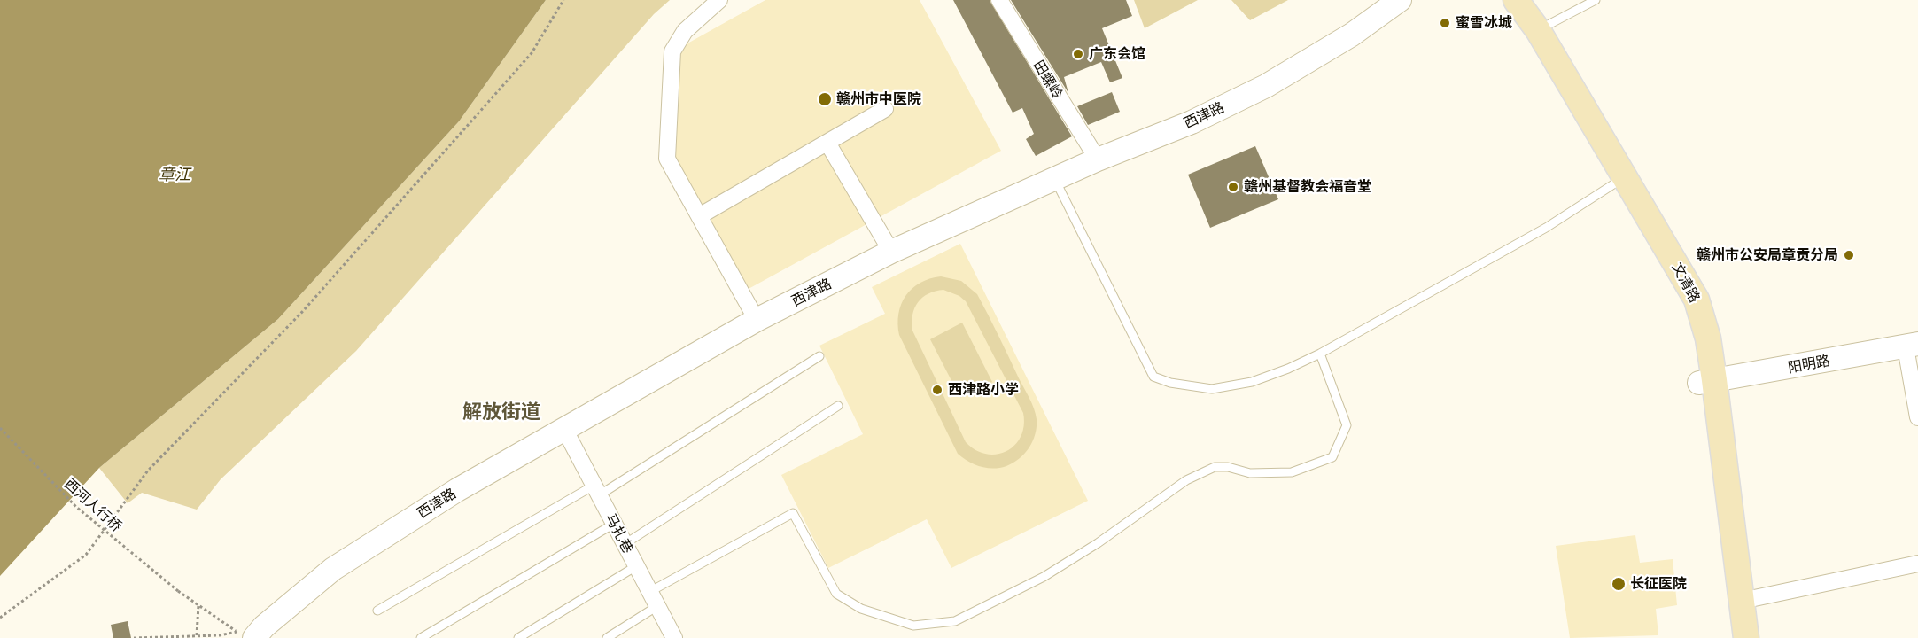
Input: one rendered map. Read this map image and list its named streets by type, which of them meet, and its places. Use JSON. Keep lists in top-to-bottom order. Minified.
{"streets":{"main road":["西津路","文清路","阳明路"],"street":["田螺岭","马扎巷"],"path":["西河人行桥"]},"crossings":[["田螺岭","西津路"],["西津路","西河人行桥"],["西津路","马扎巷"],["文清路","阳明路"]],"districts":["解放街道"],"water":["章江"],"places":["蜜雪冰城","广东会馆","赣州市中医院","赣州基督教会福音堂","赣州市公安局章贡分局","西津路小学","长征医院"]}
